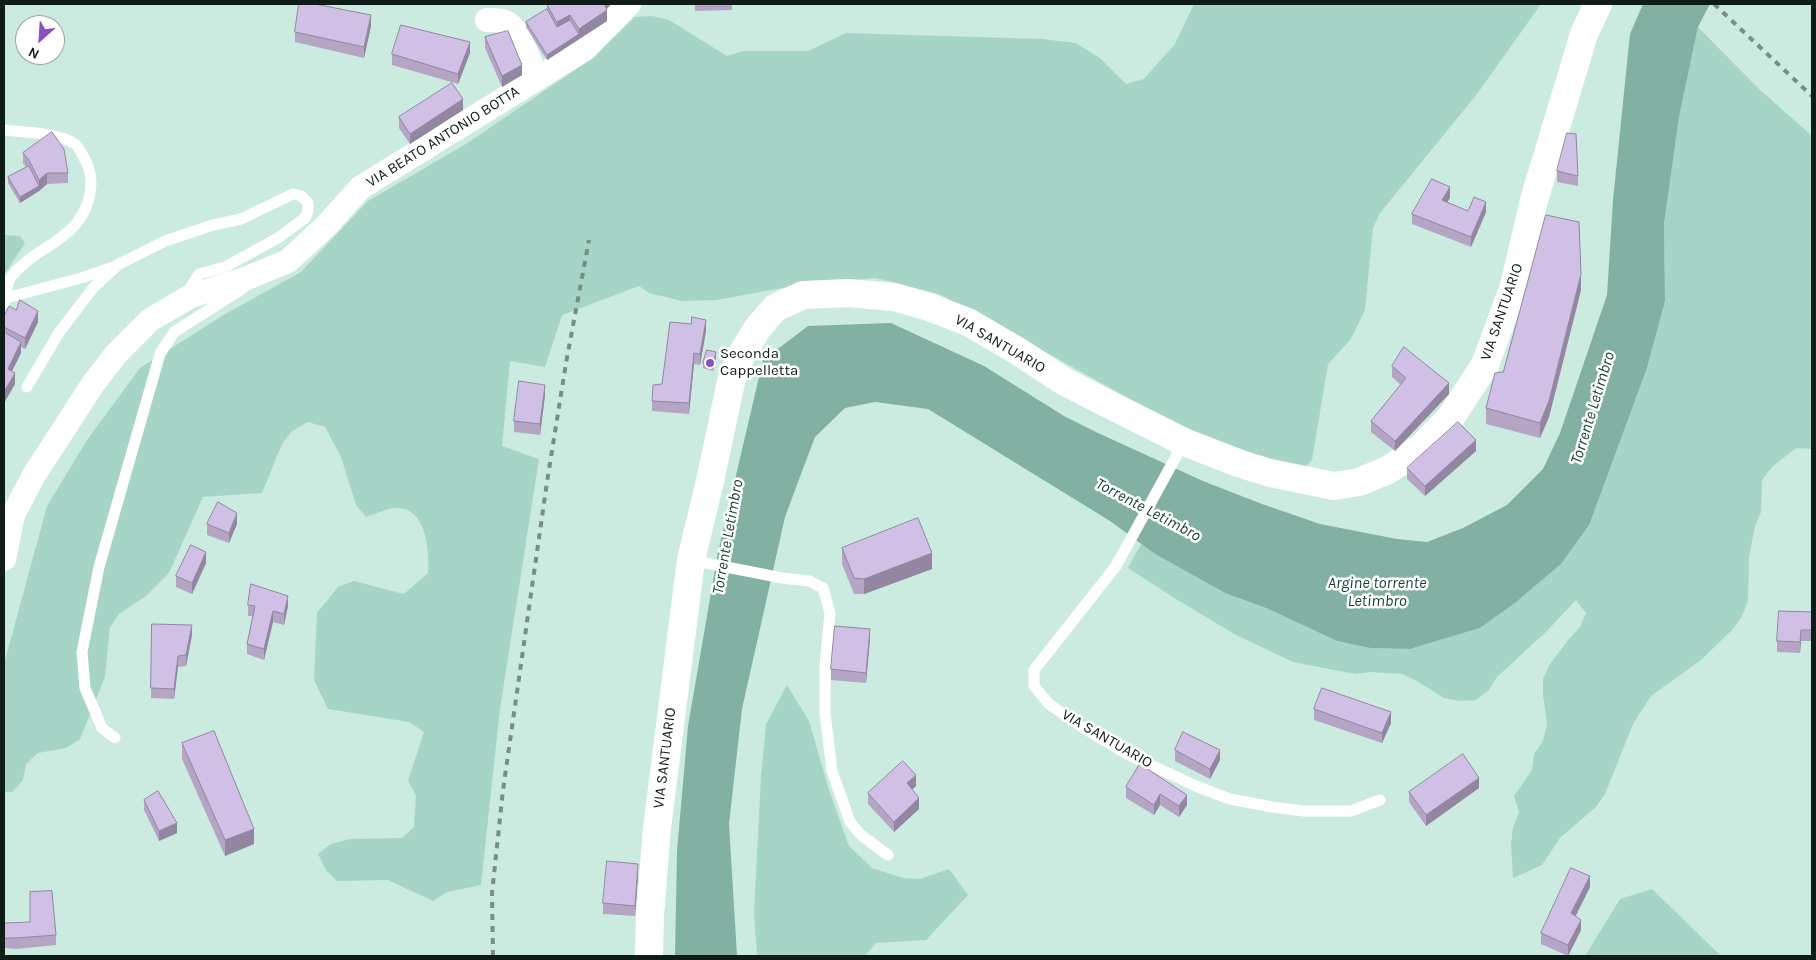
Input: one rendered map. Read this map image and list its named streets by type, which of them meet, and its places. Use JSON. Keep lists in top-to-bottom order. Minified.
{"streets":{"main road":["VIA SANTUARIO"],"street":["VIA BEATO ANTONIO BOTTA"]},"water":["Torrente Letimbro","Argine torrente Letimbro"],"places":["Seconda Cappelletta"],"north":"bottom left"}
